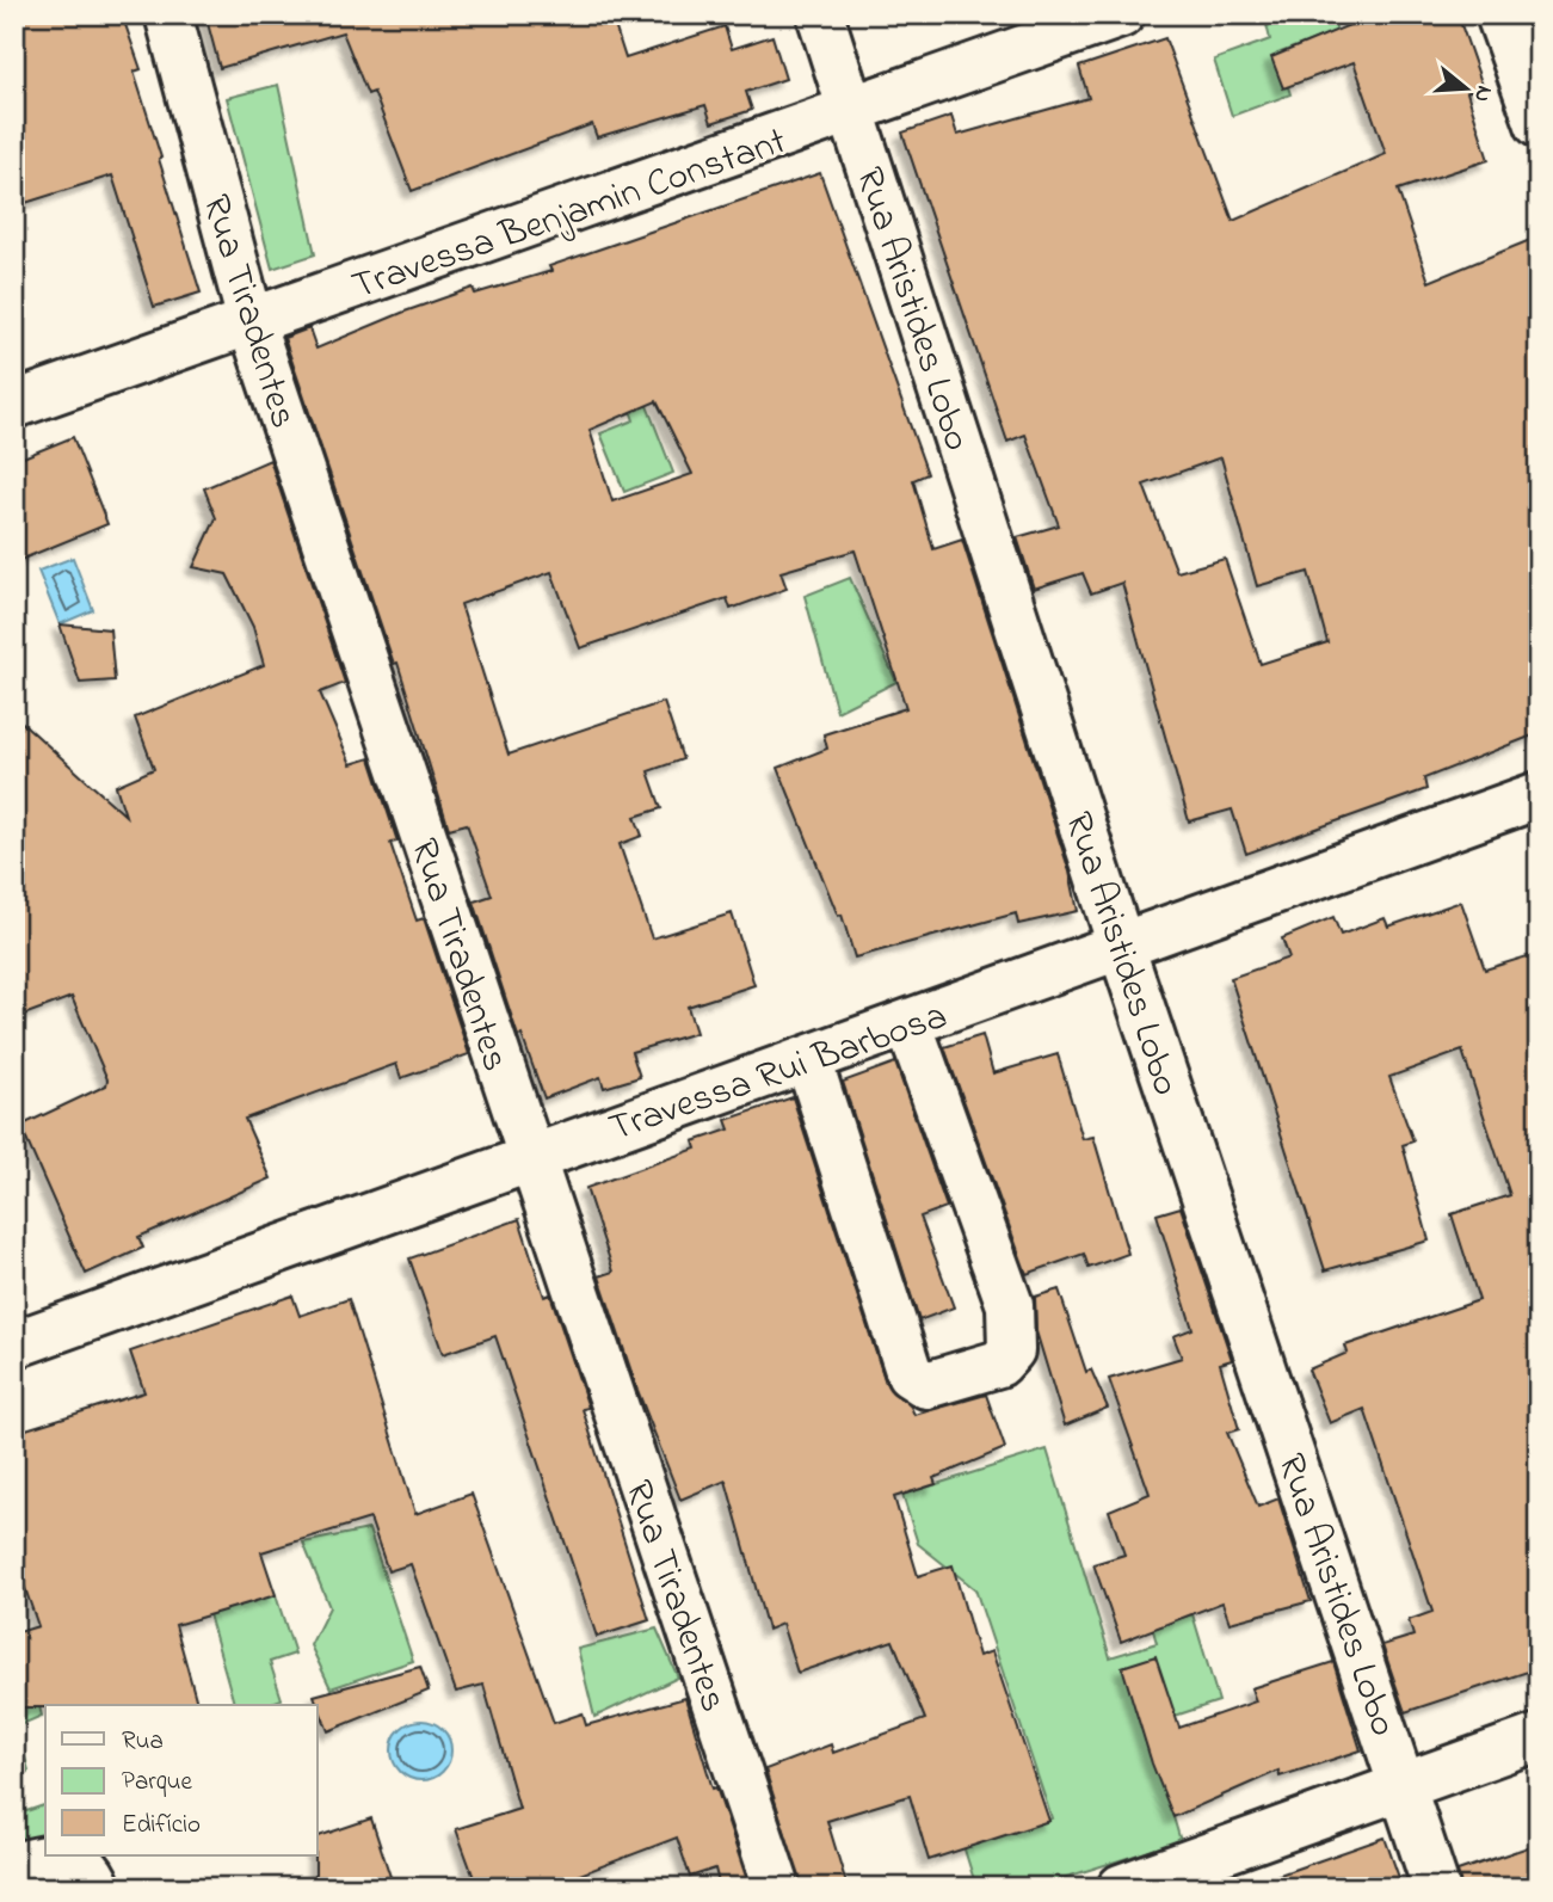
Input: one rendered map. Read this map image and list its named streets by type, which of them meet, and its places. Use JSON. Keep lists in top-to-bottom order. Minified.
{"streets":{"street":["Travessa Benjamin Constant","Rua Aristides Lobo","Rua Tiradentes","Travessa Rui Barbosa"]},"crossings":[["Travessa Benjamin Constant","Rua Aristides Lobo"],["Travessa Benjamin Constant","Rua Tiradentes"],["Rua Aristides Lobo","Travessa Rui Barbosa"],["Rua Tiradentes","Travessa Rui Barbosa"]],"legend":["Rua","Parque","Edifício"],"north":"right"}
